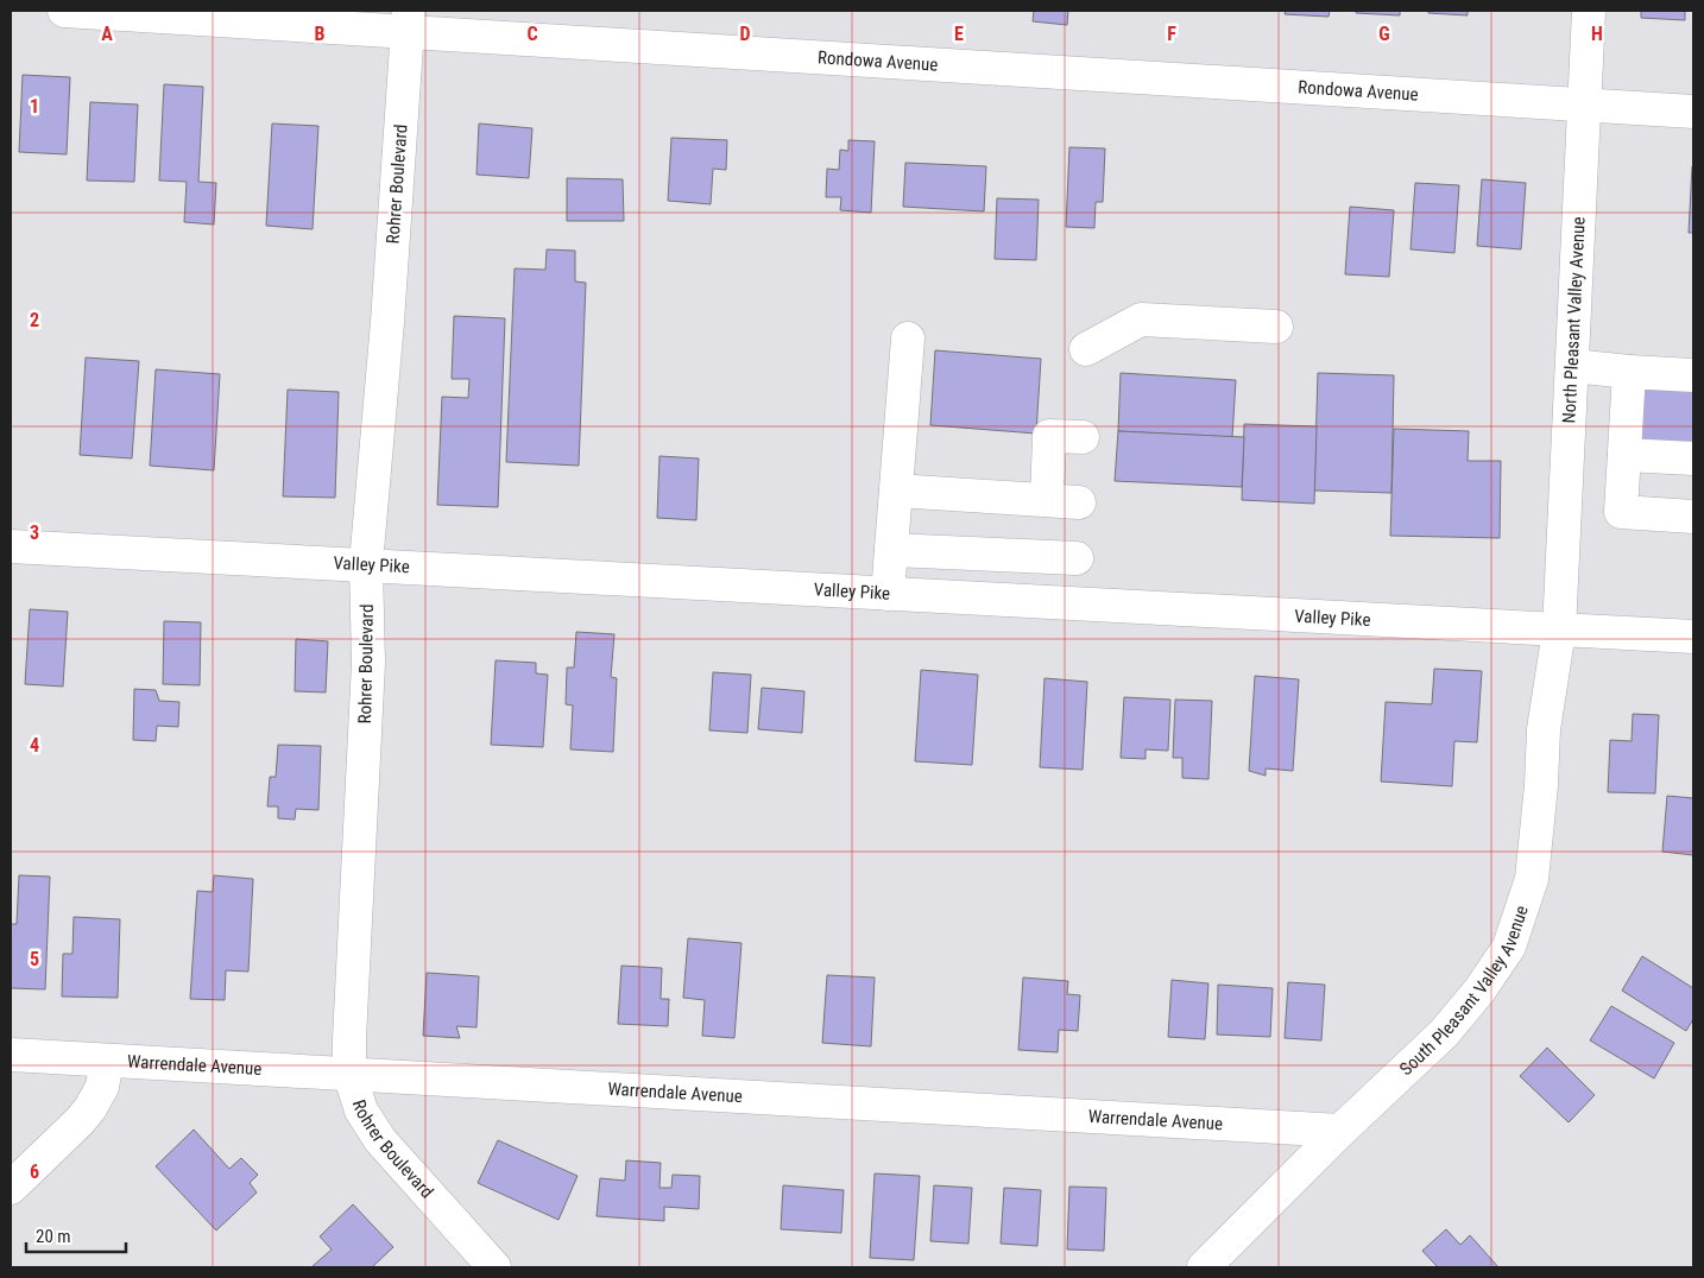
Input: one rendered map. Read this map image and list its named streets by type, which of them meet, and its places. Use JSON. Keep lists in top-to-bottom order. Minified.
{"streets":{"street":["Rondowa Avenue","Rohrer Boulevard","North Pleasant Valley Avenue","Valley Pike","South Pleasant Valley Avenue","Warrendale Avenue"]},"crossings":[["Rondowa Avenue","Rohrer Boulevard"],["Rondowa Avenue","North Pleasant Valley Avenue"],["Rohrer Boulevard","Valley Pike"],["Rohrer Boulevard","Warrendale Avenue"],["North Pleasant Valley Avenue","Valley Pike"],["North Pleasant Valley Avenue","South Pleasant Valley Avenue"],["Valley Pike","South Pleasant Valley Avenue"],["South Pleasant Valley Avenue","Warrendale Avenue"]],"scale_bar":"20 m","grid":{"columns":["A","B","C","D","E","F","G","H"],"rows":["1","2","3","4","5","6"]}}
